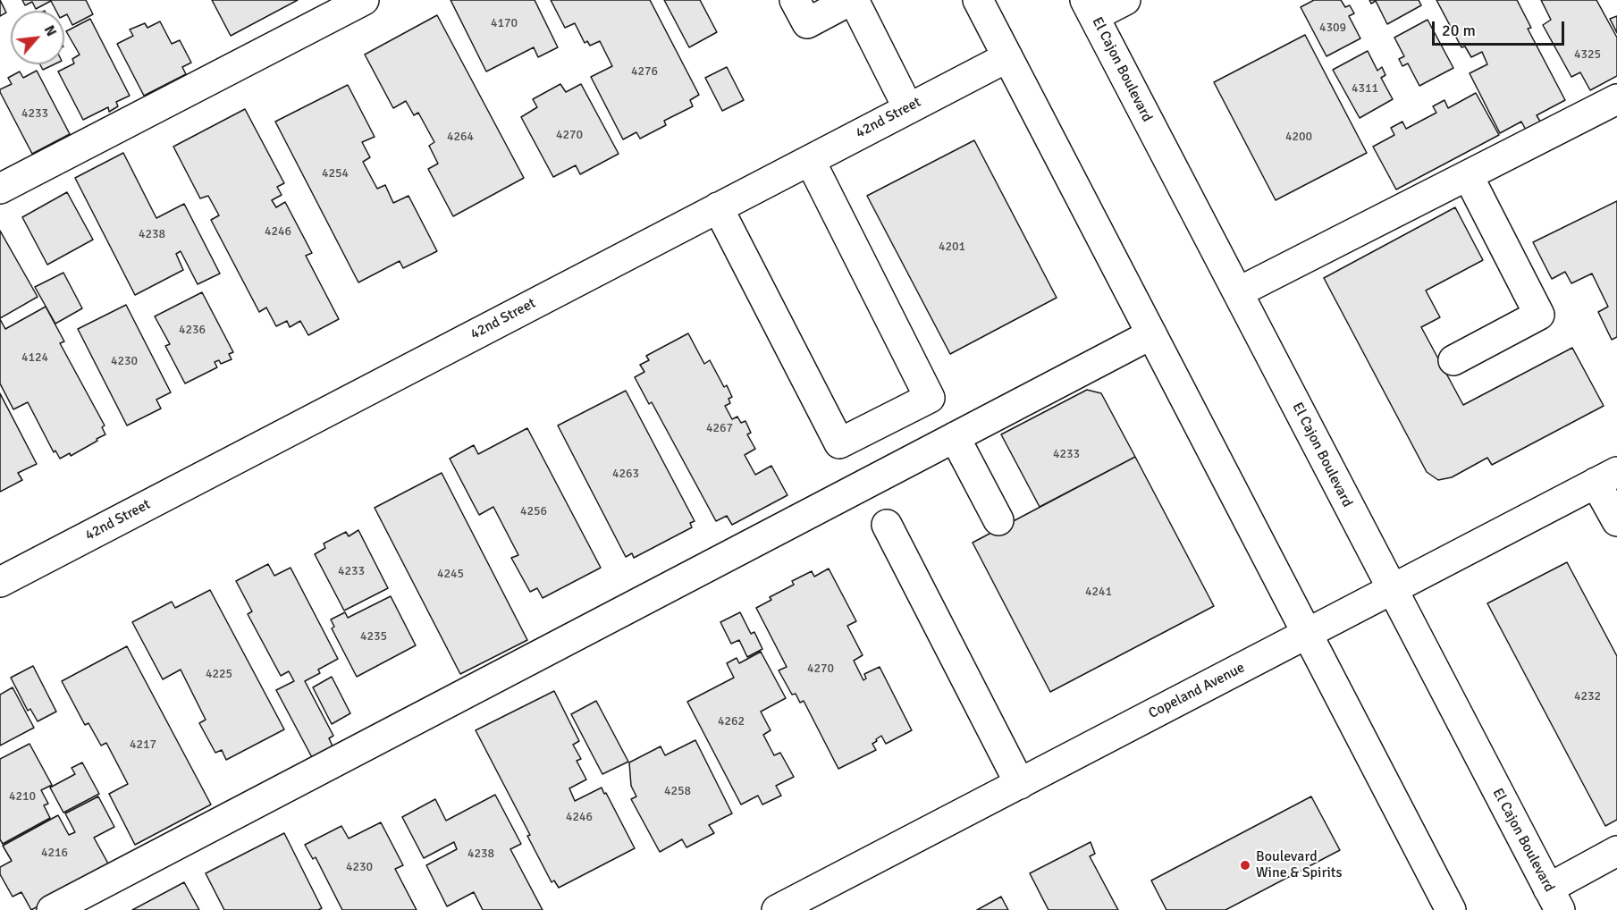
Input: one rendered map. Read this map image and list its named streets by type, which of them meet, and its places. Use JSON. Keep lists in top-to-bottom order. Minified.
{"streets":{"street":["El Cajon Boulevard","42nd Street","Copeland Avenue"]},"crossings":[["El Cajon Boulevard","Copeland Avenue"]],"places":["Boulevard Wine & Spirits"],"house_numbers":["4170","4309","4325","4276","4311","4233","4270","4264","4200","4254","4246","4238","4201","4236","4124","4230","4267","4233","4263","4256","4233","4245","4241","4235","4270","4225","4232","4262","4217","4258","4210","4246","4216","4238","4230"],"scale_bar":"20 m","north":"top right"}
